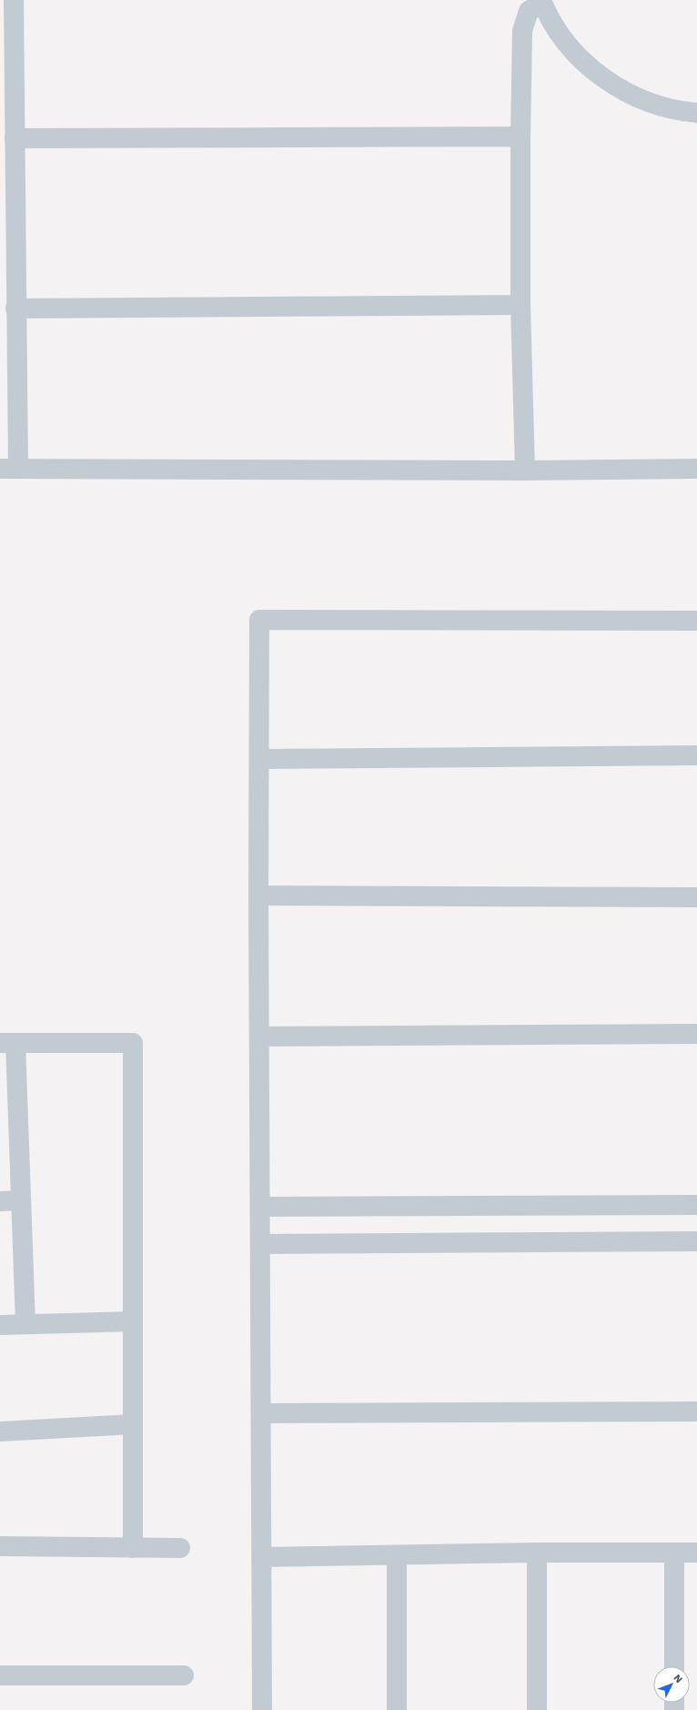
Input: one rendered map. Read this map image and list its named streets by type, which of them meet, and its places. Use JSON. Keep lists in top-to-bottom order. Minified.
{"north":"top right"}
